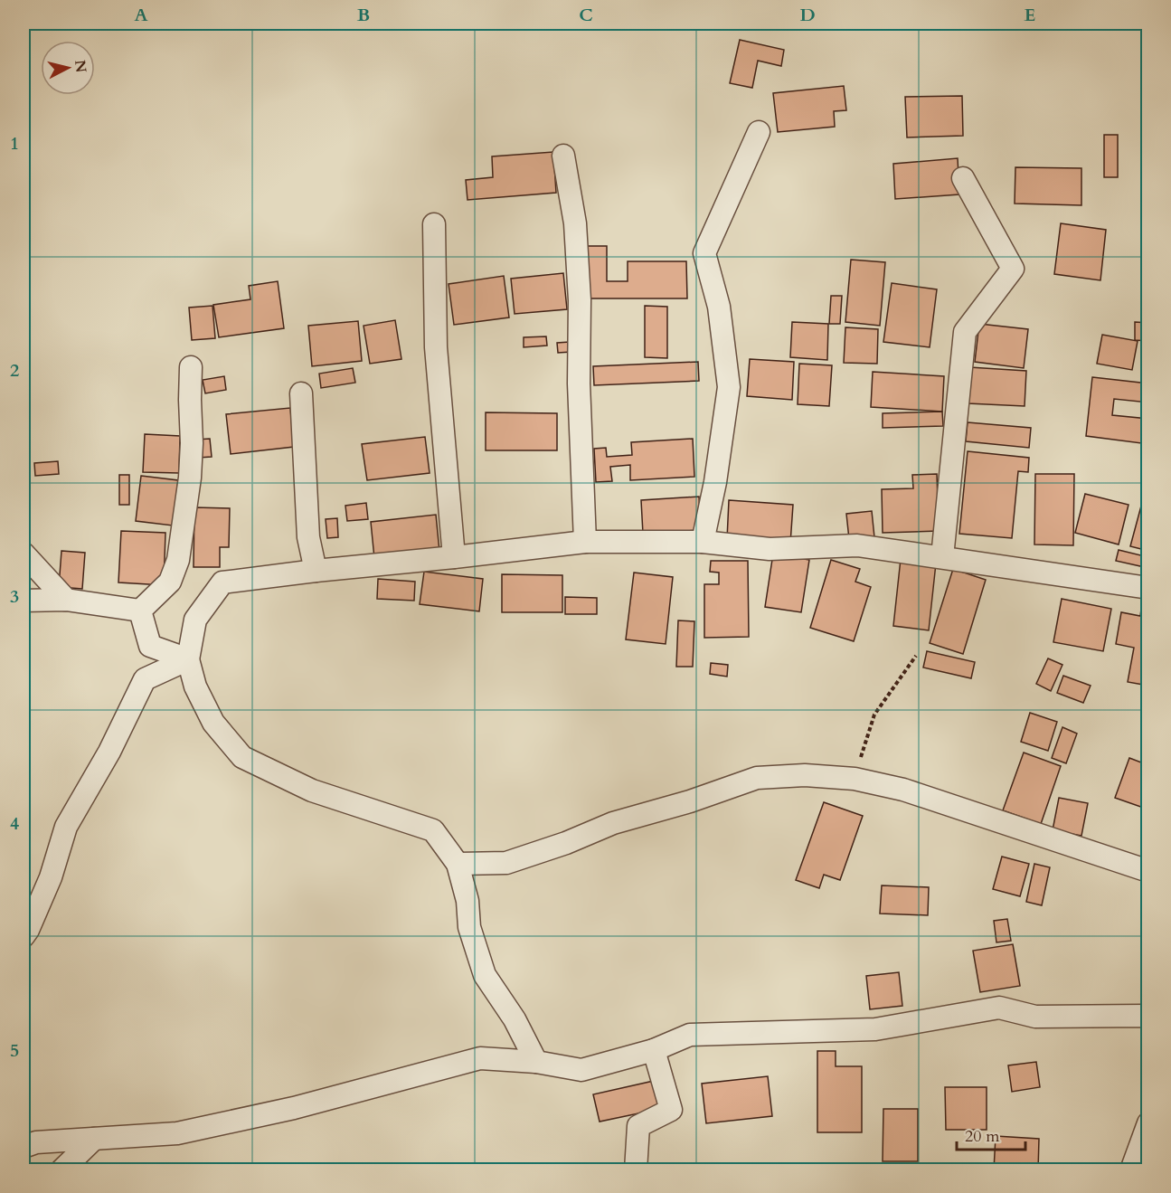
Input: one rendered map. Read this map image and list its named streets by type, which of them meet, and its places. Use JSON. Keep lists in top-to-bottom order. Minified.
{"scale_bar":"20 m","north":"right","grid":{"columns":["A","B","C","D","E"],"rows":["1","2","3","4","5"]}}
